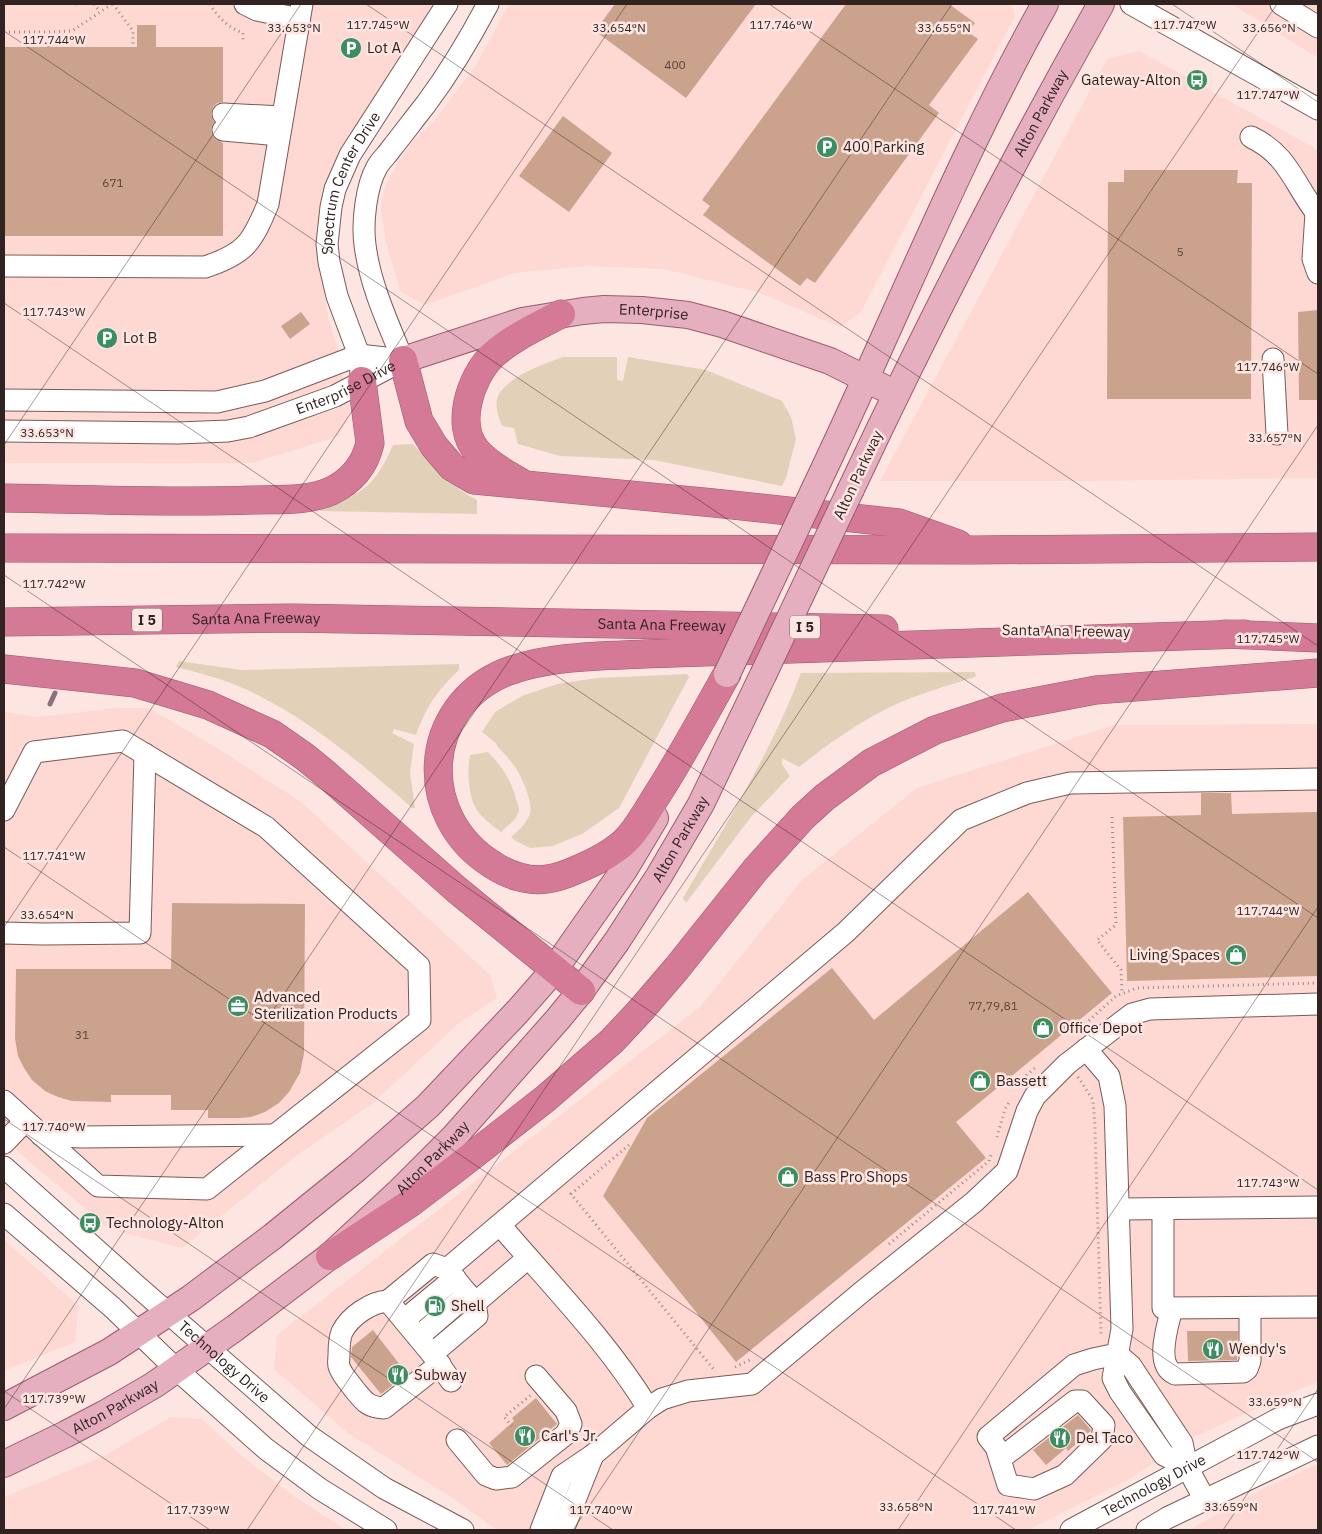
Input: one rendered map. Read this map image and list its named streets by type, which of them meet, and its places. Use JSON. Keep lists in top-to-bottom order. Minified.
{"streets":{"highway":["Santa Ana Freeway","I 5"],"main road":["Alton Parkway","Enterprise"],"street":["Spectrum Center Drive","Enterprise Drive","Technology Drive"]},"crossings":[["Alton Parkway","Enterprise"],["Alton Parkway","Technology Drive"],["Spectrum Center Drive","Enterprise"],["Spectrum Center Drive","Enterprise Drive"],["Enterprise","Enterprise Drive"]],"places":{"parking":["Lot A","400 Parking","Lot B"],"bus stop":["Gateway-Alton","Technology-Alton"],"shop":["Living Spaces","Office Depot","Bassett","Bass Pro Shops"],"office":["Advanced Sterilization Products"],"fuel station":["Shell"],"restaurant":["Wendy's","Subway","Carl's Jr.","Del Taco"]},"house_numbers":["400","671","5","77,79,81","31"],"coordinates":["117.746°W","117.745°W","117.747°W","33.653°N","33.654°N","33.655°N","33.656°N","117.744°W","117.743°W","33.657°N","117.742°W","117.741°W","117.740°W","117.739°W","33.659°N","33.658°N"]}
